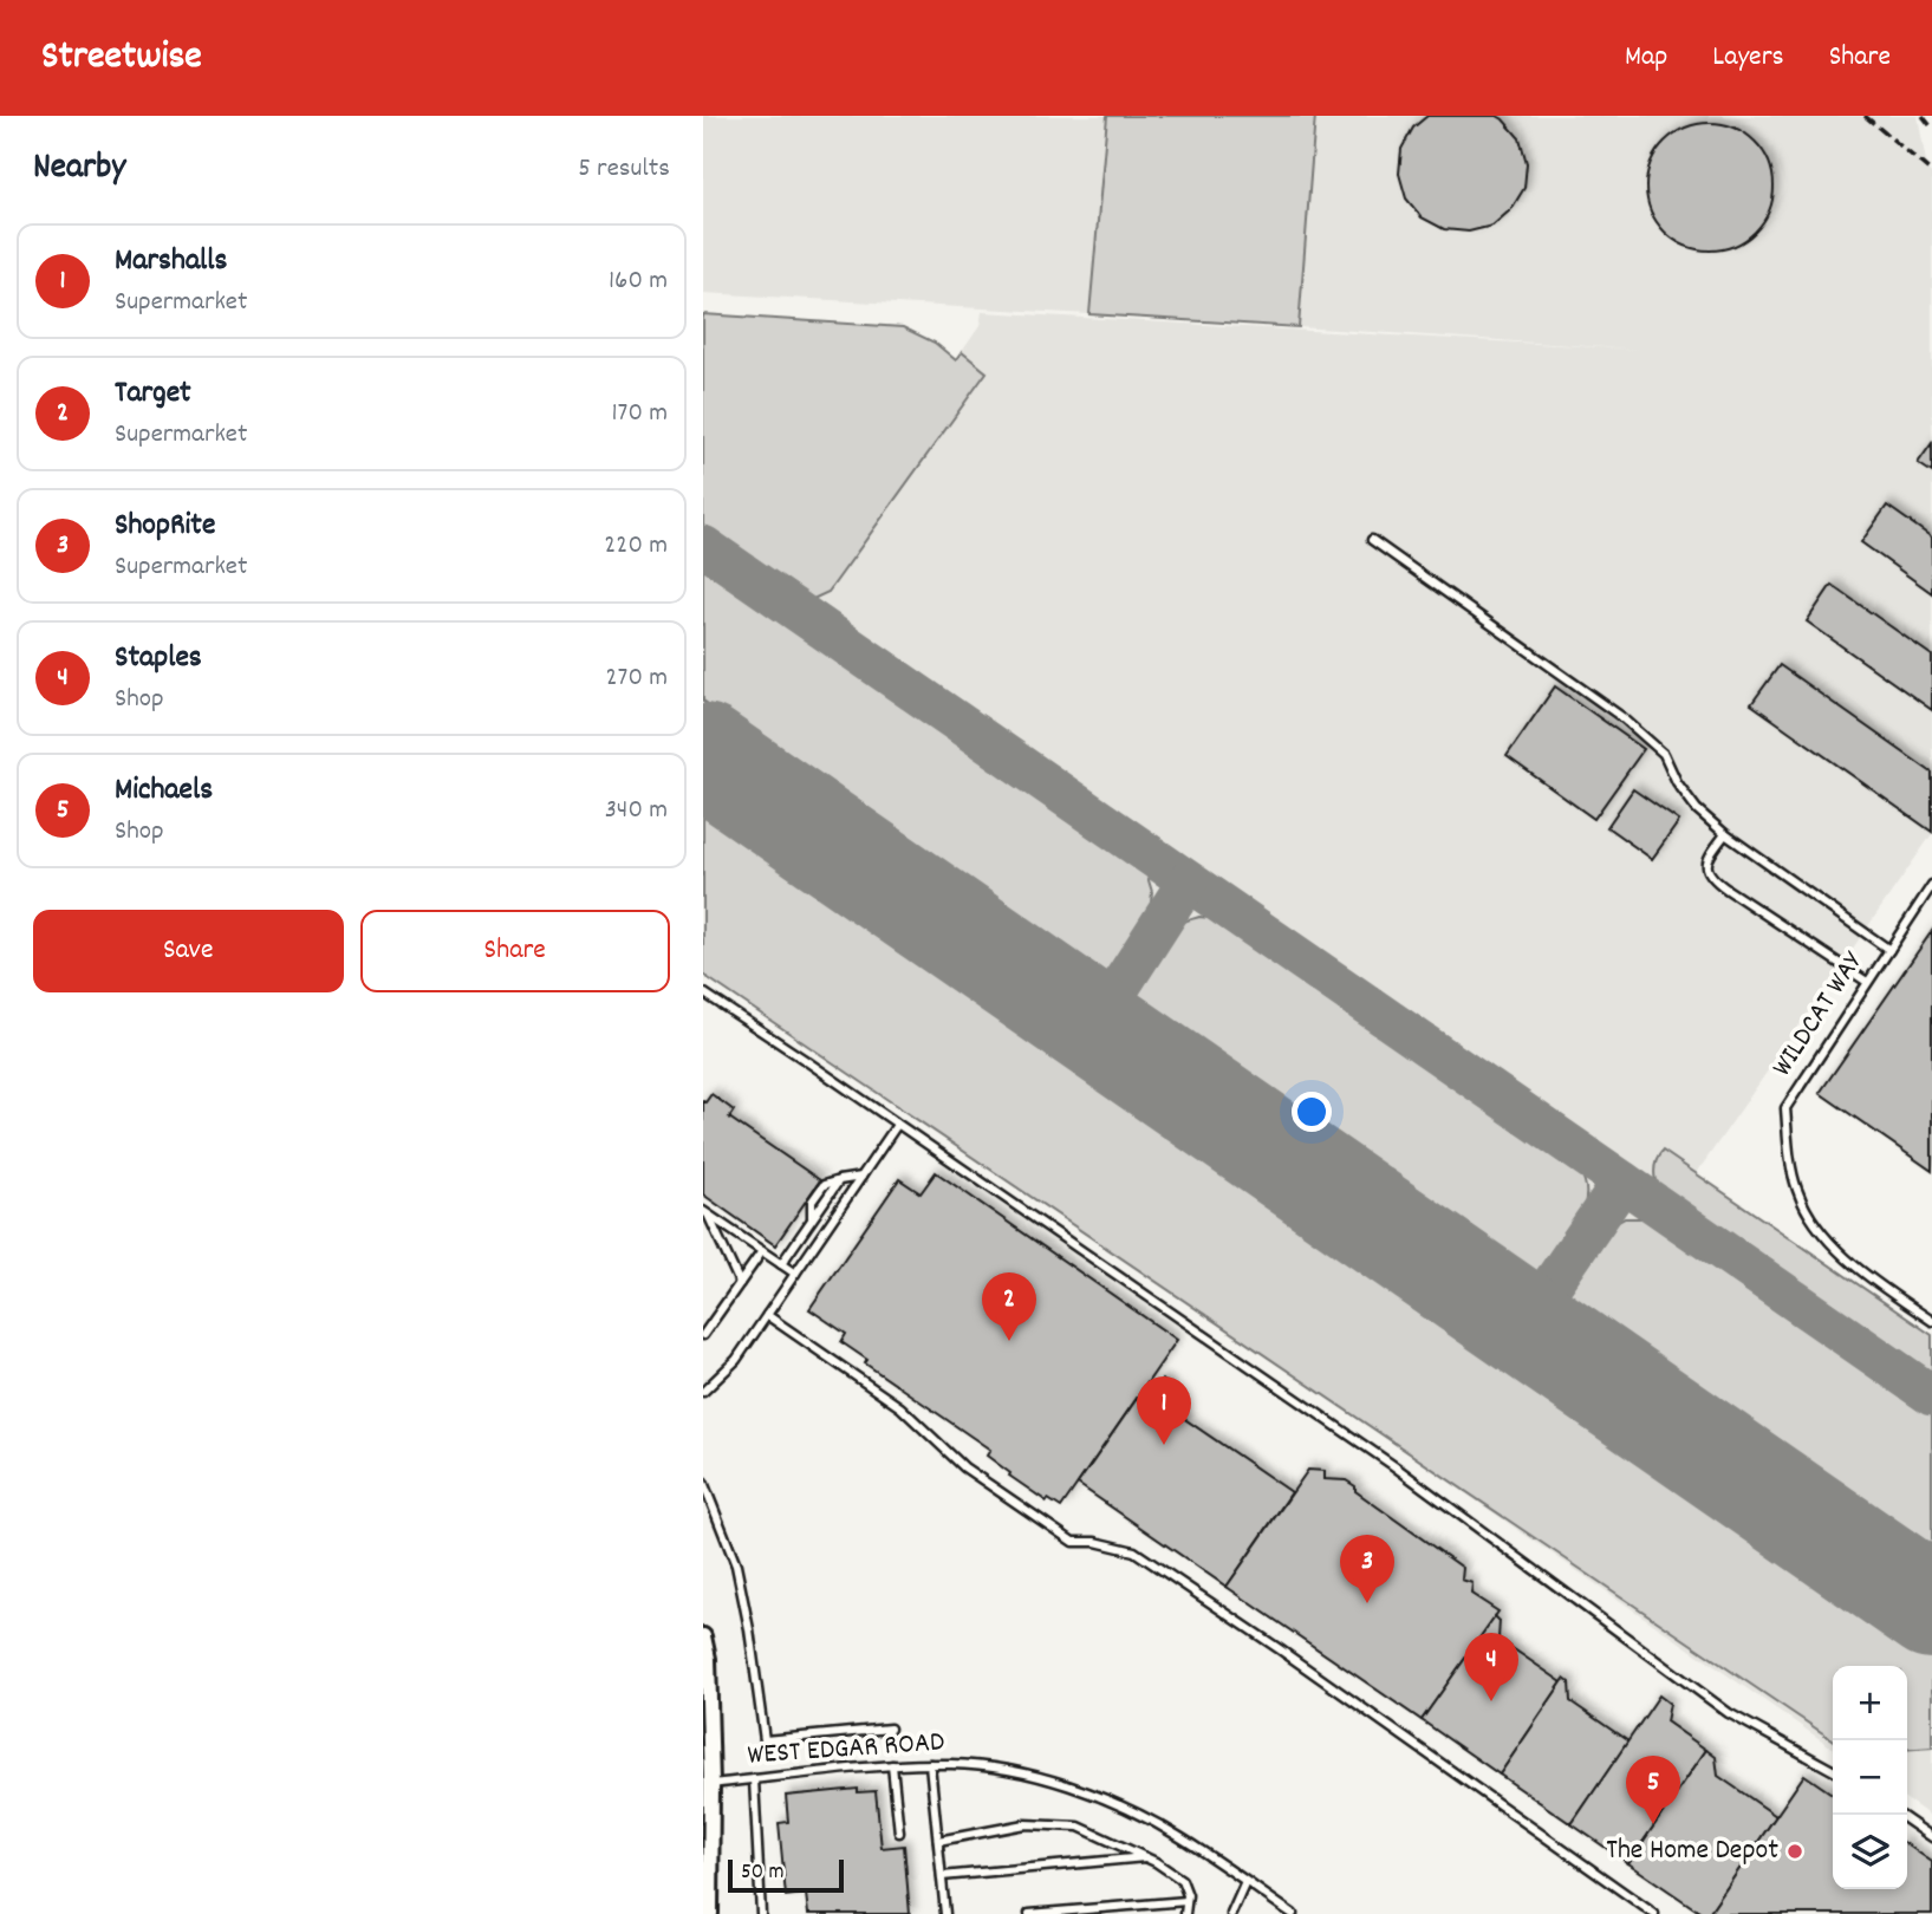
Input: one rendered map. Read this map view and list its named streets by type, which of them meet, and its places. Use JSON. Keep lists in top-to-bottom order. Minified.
{"streets":{"lane":["WILDCAT WAY","WEST EDGAR ROAD"]},"places":["The Home Depot"],"scale_bar":"50 m","page":{"header":"Streetwise","nav":["Map","Layers","Share"],"heading":["Nearby","5 results"],"list":[{"mark":"1","name":"Marshalls","note":"Supermarket","value":"160 m"},{"mark":"2","name":"Target","note":"Supermarket","value":"170 m"},{"mark":"3","name":"ShopRite","note":"Supermarket","value":"220 m"},{"mark":"4","name":"Staples","note":"Shop","value":"270 m"},{"mark":"5","name":"Michaels","note":"Shop","value":"340 m"}],"buttons":["Save","Share"],"pins":["2","1","3","4","5"],"map_buttons":["+","−"],"scale":"50 m"}}
